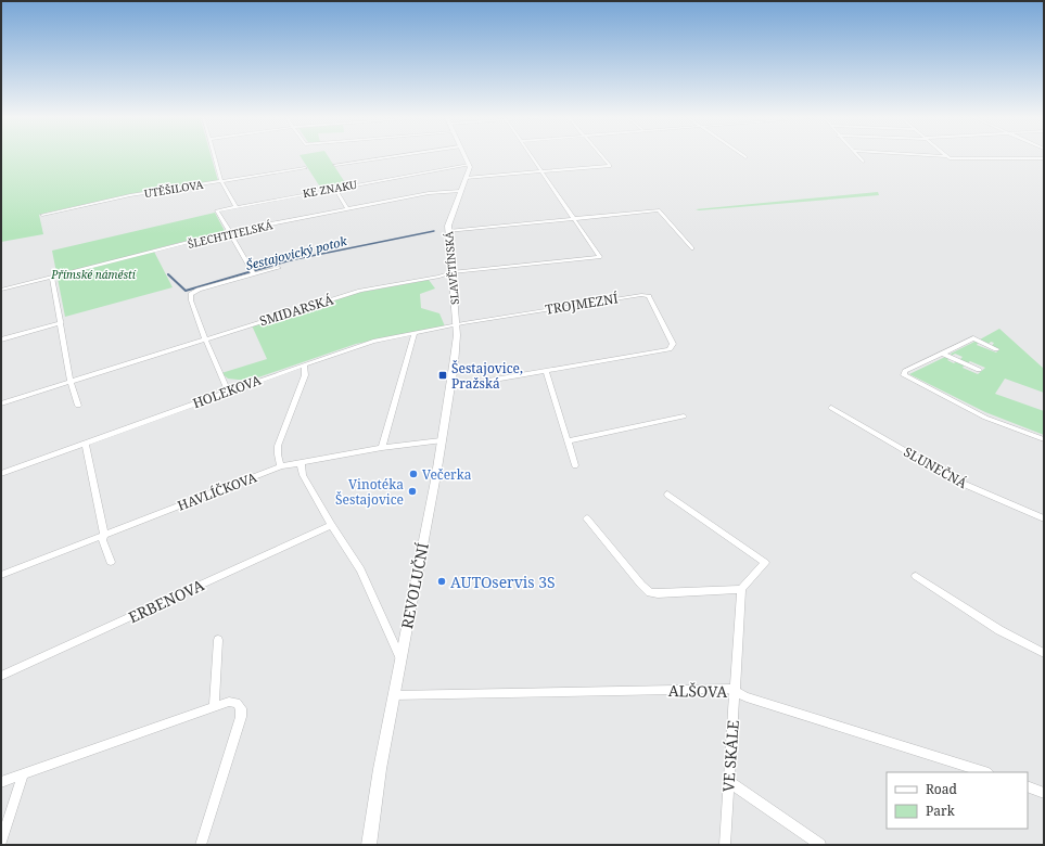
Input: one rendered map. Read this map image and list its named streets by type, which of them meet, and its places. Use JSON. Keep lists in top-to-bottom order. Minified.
{"streets":{"street":["UTĚŠILOVA","KE ZNAKU","ŠLECHTITELSKÁ","SLAVĚTÍNSKÁ","TROJMEZNÍ","SMIDARSKÁ","HOLEKOVA","SLUNEČNÁ","HAVLÍČKOVA","REVOLUČNÍ","ERBENOVA","ALŠOVA","VE SKÁLE"]},"crossings":[["KE ZNAKU","ŠLECHTITELSKÁ"],["KE ZNAKU","SLAVĚTÍNSKÁ"],["ŠLECHTITELSKÁ","SLAVĚTÍNSKÁ"],["SLAVĚTÍNSKÁ","TROJMEZNÍ"],["SLAVĚTÍNSKÁ","SMIDARSKÁ"],["SLAVĚTÍNSKÁ","HOLEKOVA"],["SLAVĚTÍNSKÁ","REVOLUČNÍ"],["TROJMEZNÍ","HOLEKOVA"],["TROJMEZNÍ","REVOLUČNÍ"],["HOLEKOVA","REVOLUČNÍ"],["HAVLÍČKOVA","REVOLUČNÍ"],["REVOLUČNÍ","ALŠOVA"],["ALŠOVA","VE SKÁLE"]],"water":["Šestajovický potok"],"parks":["Přímské náměstí"],"places":{"transit":["Šestajovice, Pražská"],"other":["Večerka","Vinotéka Šestajovice","AUTOservis 3S"]},"legend":["Road","Park"]}
